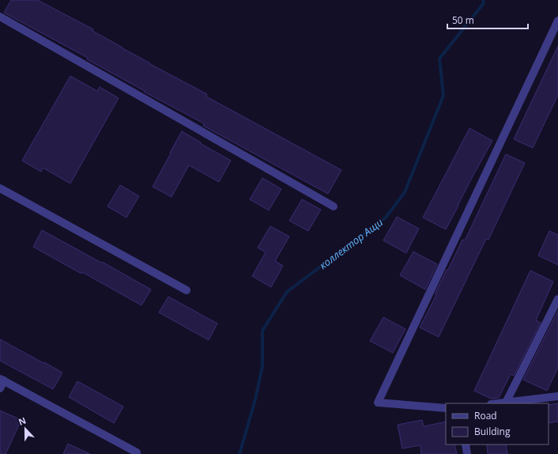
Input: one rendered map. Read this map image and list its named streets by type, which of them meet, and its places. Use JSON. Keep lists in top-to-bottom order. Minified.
{"water":["коллектор Ащи"],"legend":["Road","Building"],"scale_bar":"50 m","north":"top"}
